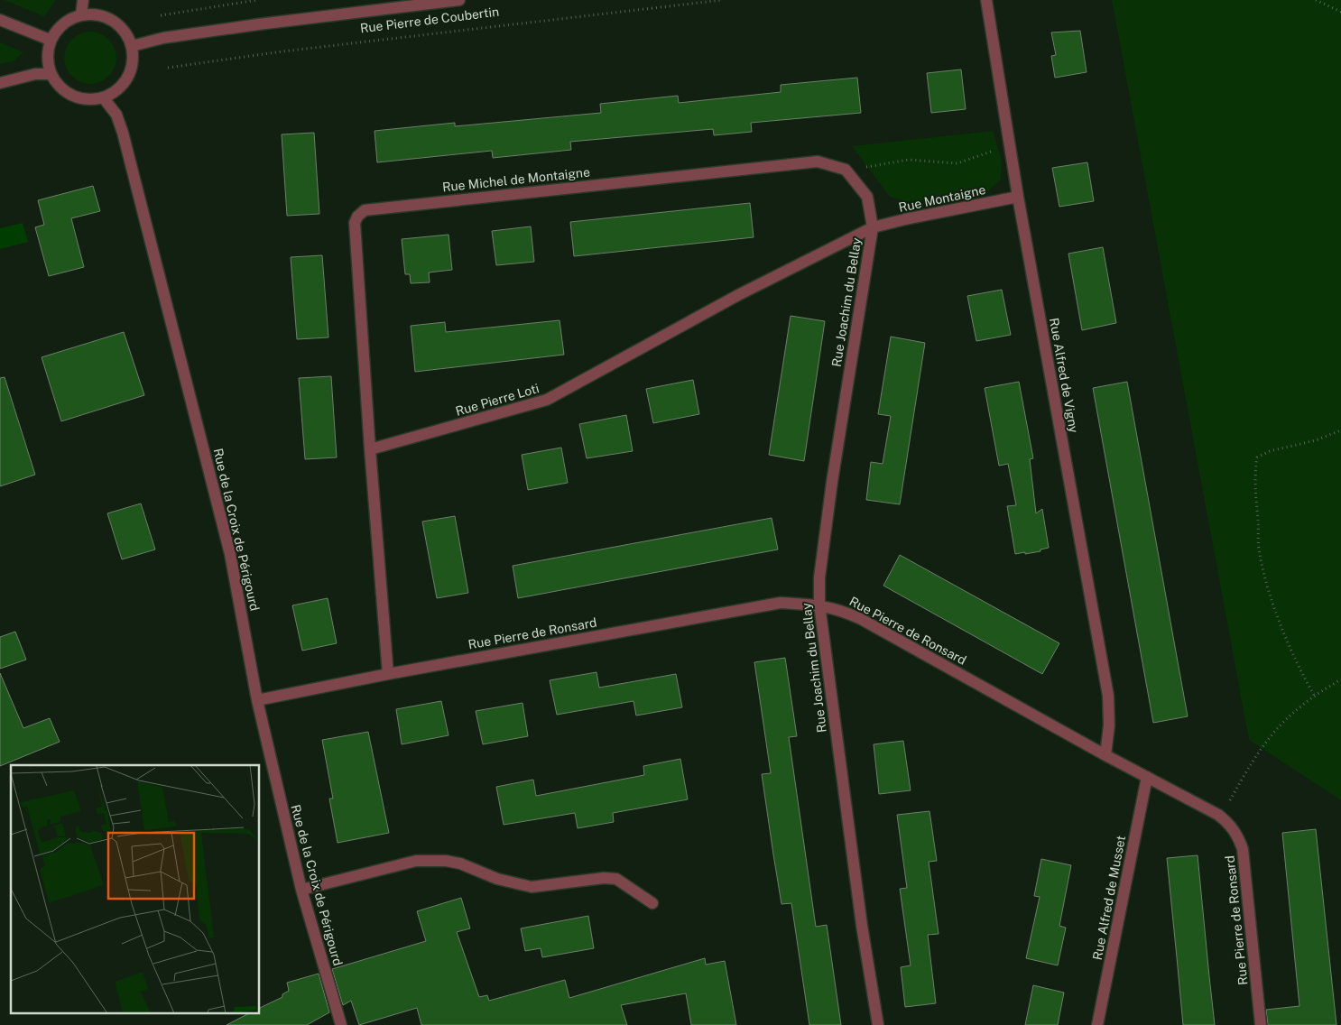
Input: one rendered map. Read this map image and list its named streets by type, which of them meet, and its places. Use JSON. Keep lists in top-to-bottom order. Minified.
{"streets":{"street":["Rue Pierre de Coubertin","Rue Michel de Montaigne","Rue Montaigne","Rue Joachim du Bellay","Rue Alfred de Vigny","Rue Pierre Loti","Rue de la Croix de Périgourd","Rue Pierre de Ronsard","Rue Alfred de Musset"]},"crossings":[["Rue Pierre de Coubertin","Rue de la Croix de Périgourd"],["Rue Michel de Montaigne","Rue Pierre Loti"],["Rue Montaigne","Rue Joachim du Bellay"],["Rue Montaigne","Rue Alfred de Vigny"],["Rue Montaigne","Rue Pierre Loti"],["Rue Joachim du Bellay","Rue Pierre Loti"],["Rue Joachim du Bellay","Rue Pierre de Ronsard"],["Rue Alfred de Vigny","Rue Pierre de Ronsard"],["Rue de la Croix de Périgourd","Rue Pierre de Ronsard"],["Rue Pierre de Ronsard","Rue Alfred de Musset"]]}
